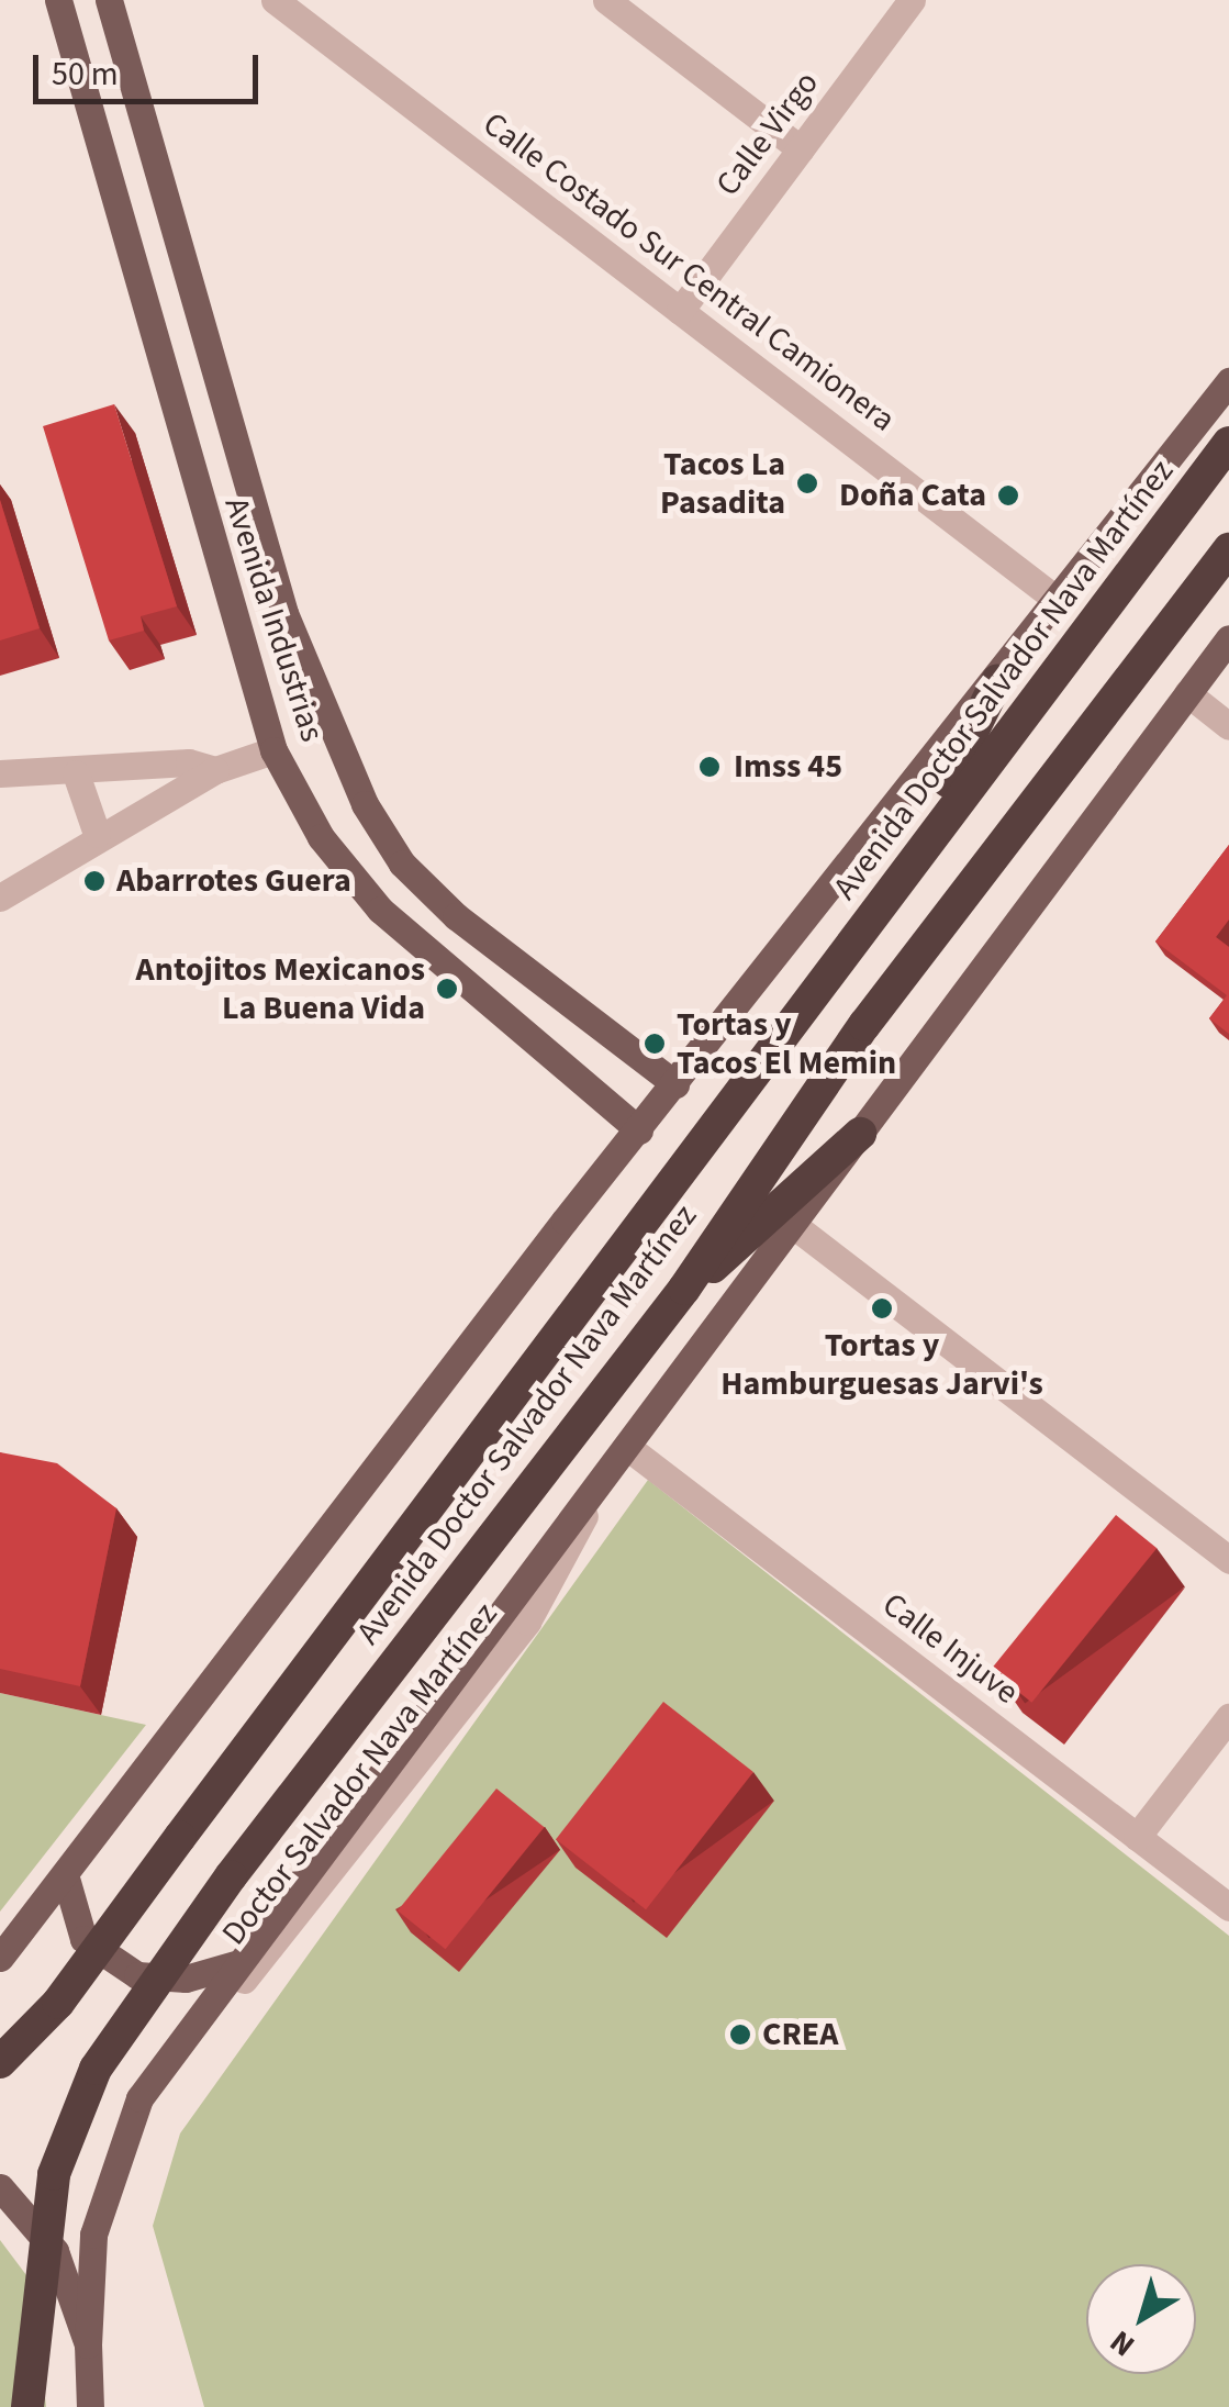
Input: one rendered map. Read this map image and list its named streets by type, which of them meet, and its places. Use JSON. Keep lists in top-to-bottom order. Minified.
{"streets":{"highway":["Avenida Doctor Salvador Nava Martínez"],"main road":["Avenida Industrias"],"street":["Calle Virgo","Calle Costado Sur Central Camionera","Calle Injuve"]},"crossings":[["Calle Virgo","Calle Costado Sur Central Camionera"],["Calle Costado Sur Central Camionera","Avenida Doctor Salvador Nava Martínez"],["Avenida Industrias","Avenida Doctor Salvador Nava Martínez"]],"places":["Tacos La Pasadita","Doña Cata","Imss 45","Abarrotes Guera","Antojitos Mexicanos La Buena Vida","Tortas y Tacos El Memin","Tortas y Hamburguesas Jarvi's","CREA"],"scale_bar":"50 m","north":"bottom left"}
